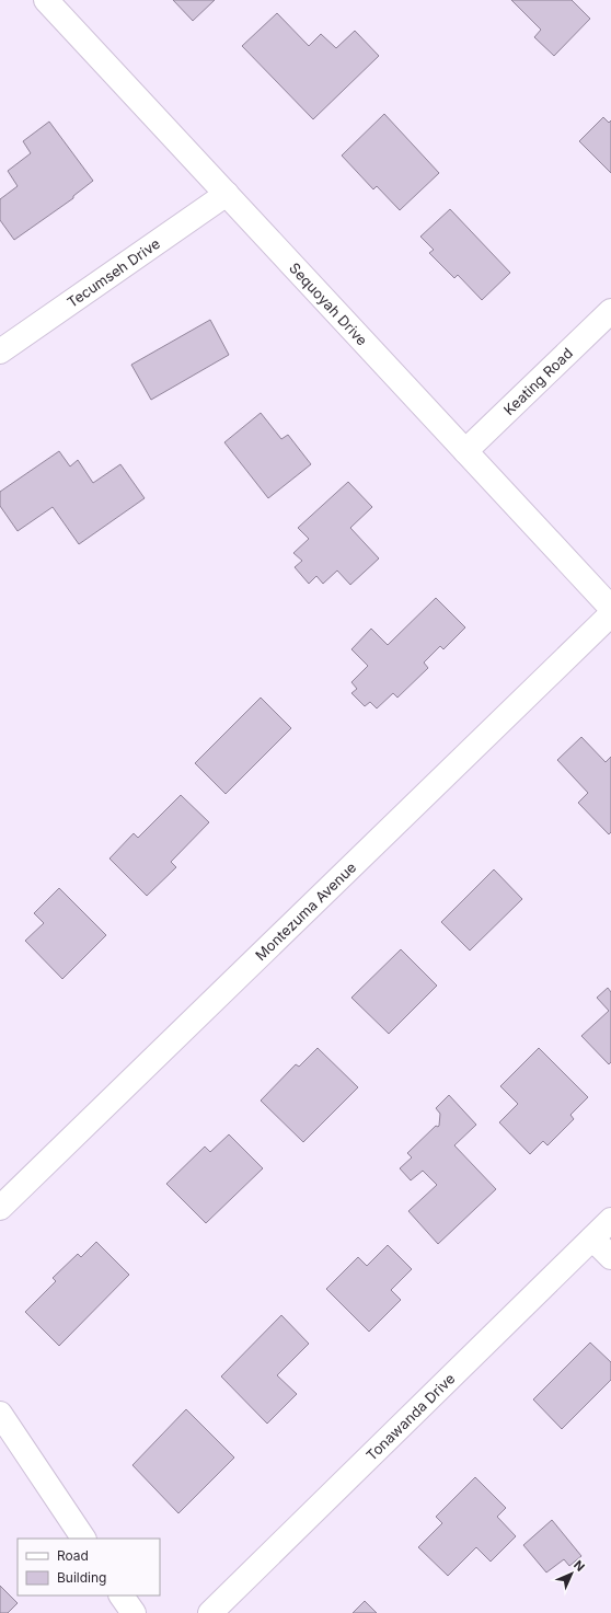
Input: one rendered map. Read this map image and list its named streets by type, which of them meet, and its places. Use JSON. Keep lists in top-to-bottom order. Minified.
{"streets":{"street":["Tecumseh Drive","Sequoyah Drive","Keating Road","Montezuma Avenue","Tonawanda Drive"]},"crossings":[["Tecumseh Drive","Sequoyah Drive"],["Sequoyah Drive","Keating Road"]],"legend":["Road","Building"],"north":"top right"}
